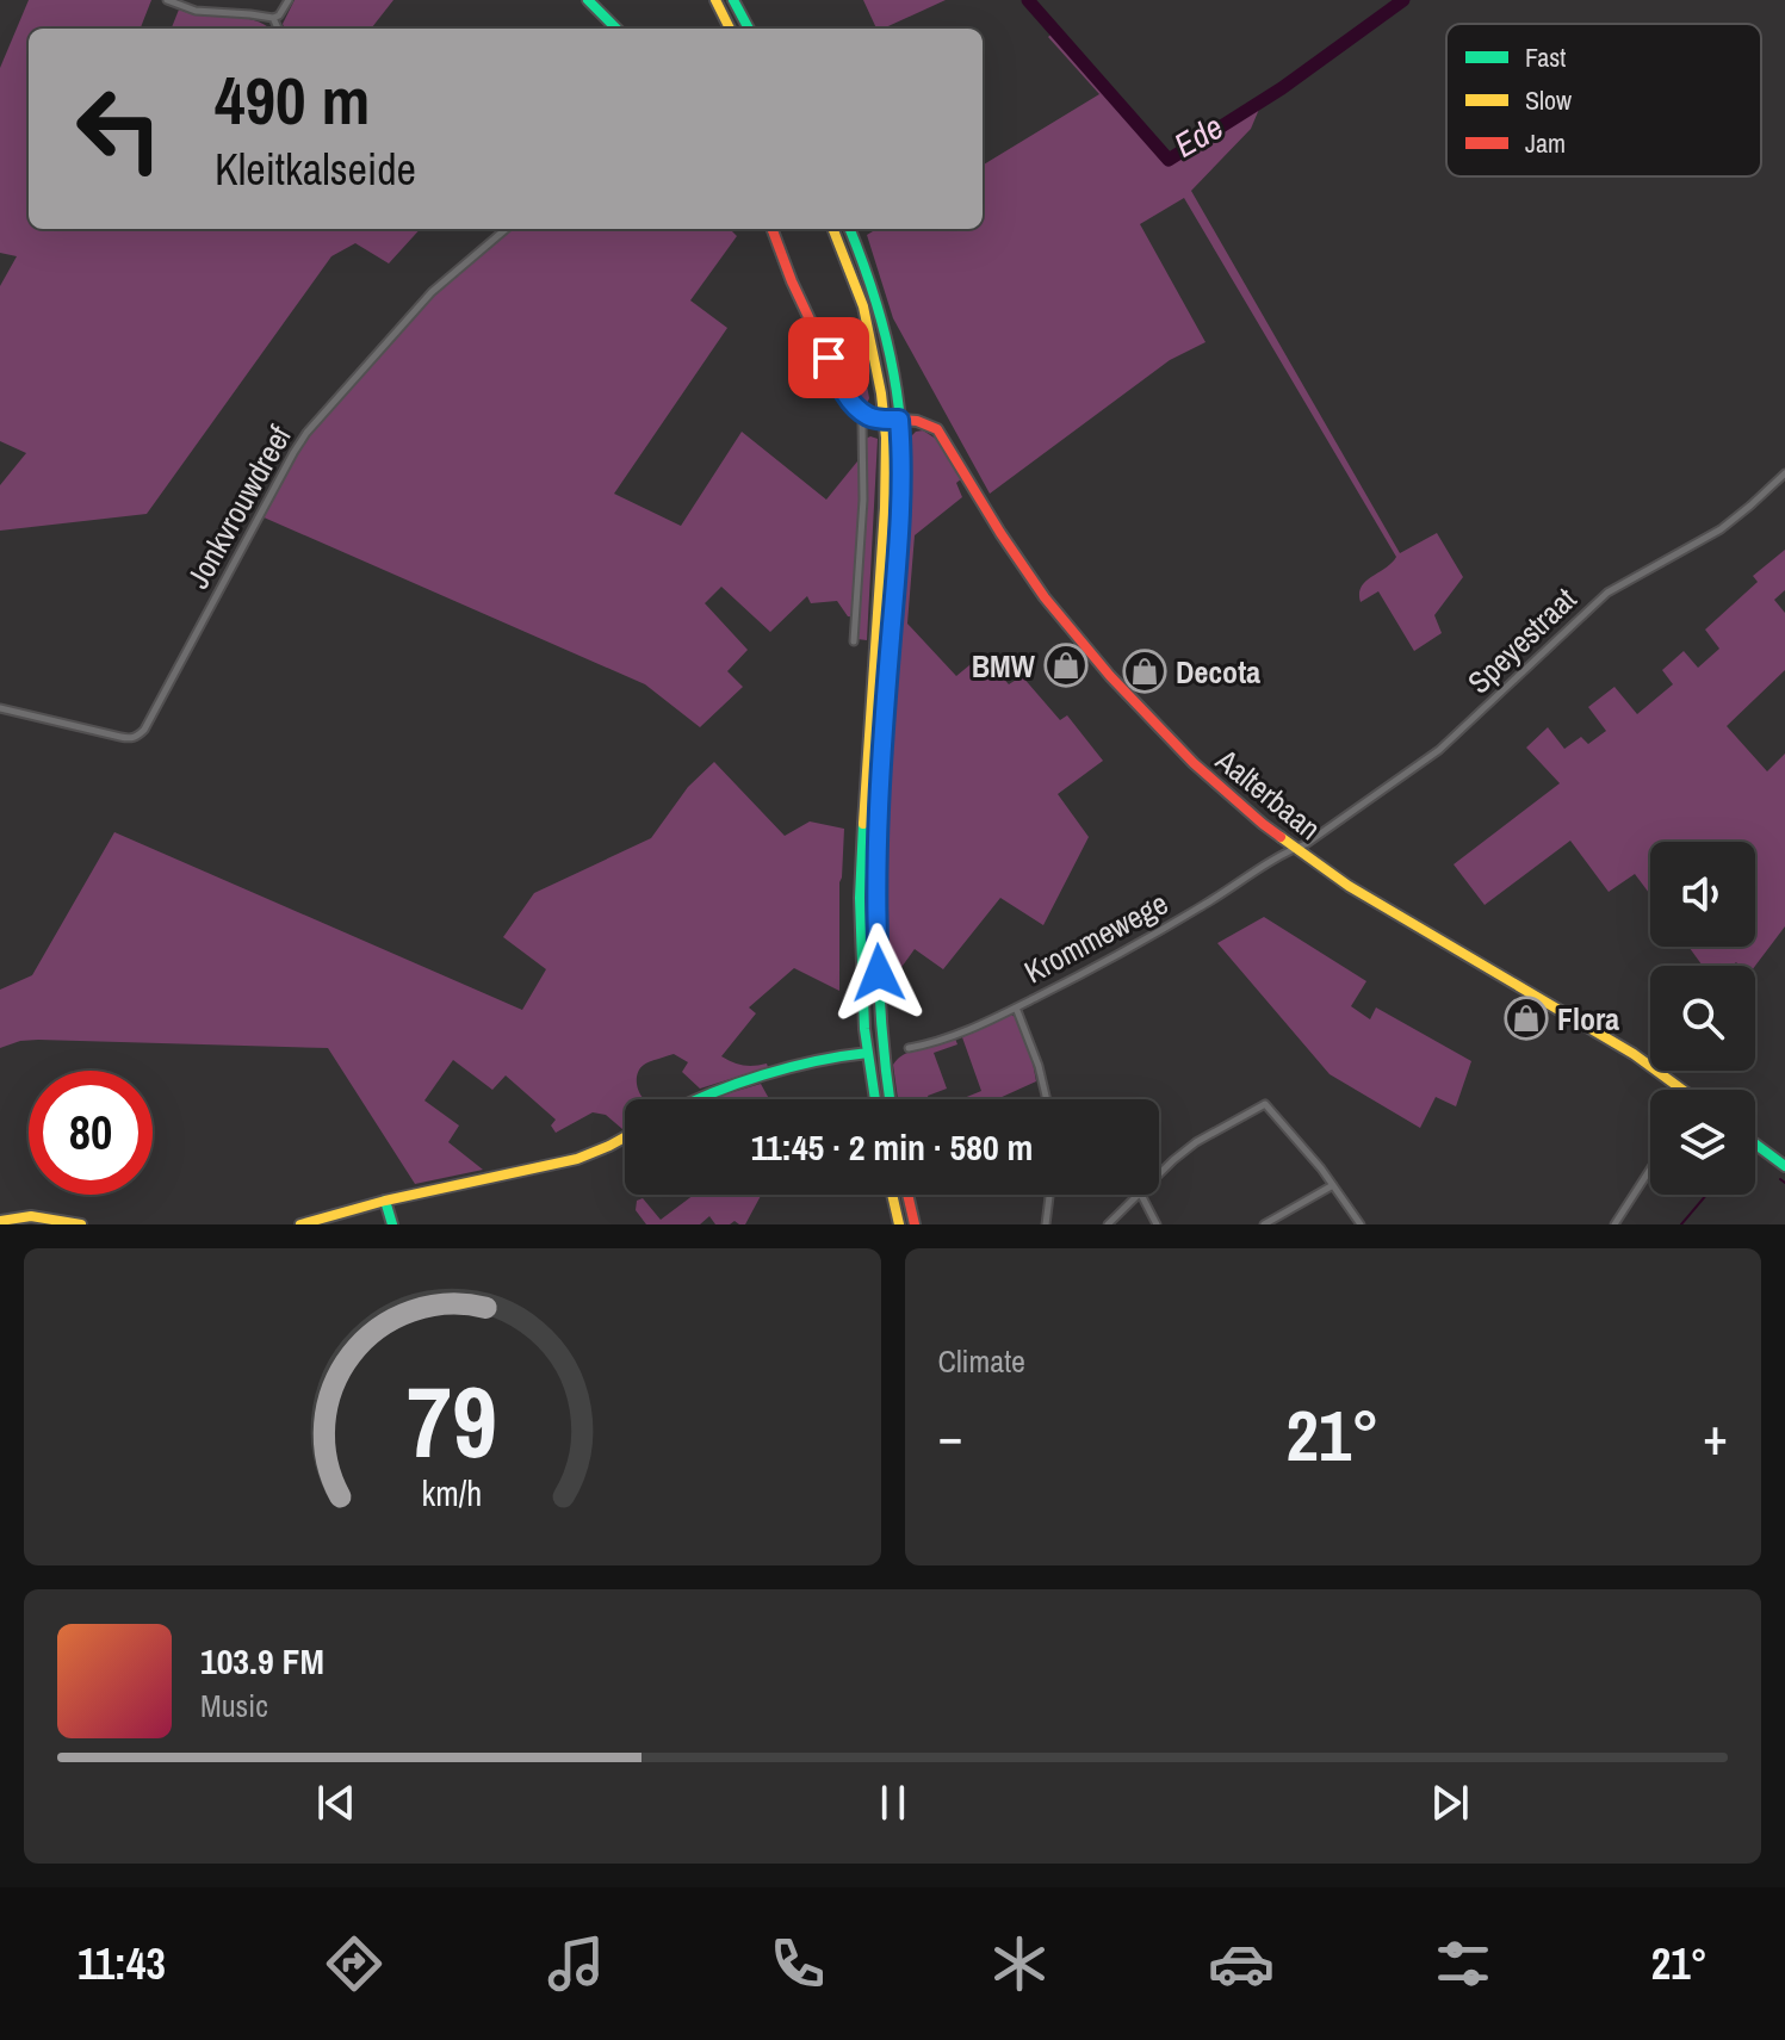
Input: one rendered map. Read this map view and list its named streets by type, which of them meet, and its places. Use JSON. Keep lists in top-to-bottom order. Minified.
{"streets":{"main road":["Aalterbaan"],"street":["Jonkvrouwdreef","Speyestraat","Krommewege"]},"crossings":[["Speyestraat","Aalterbaan"],["Speyestraat","Krommewege"],["Aalterbaan","Krommewege"]],"water":["Ede"],"places":{"shop":["BMW","Decota","Flora"]},"legend":["Fast","Slow","Jam"],"page":{"turn":["490 m","Kleitkalseide"],"limit":"80","trip":"11:45 · 2 min · 580 m","tile":"Climate","heat":["−","21°","+"],"song":["103.9 FM","Music"],"tabs":["11:43","21°"],"gauge":["79","km/h"]}}
